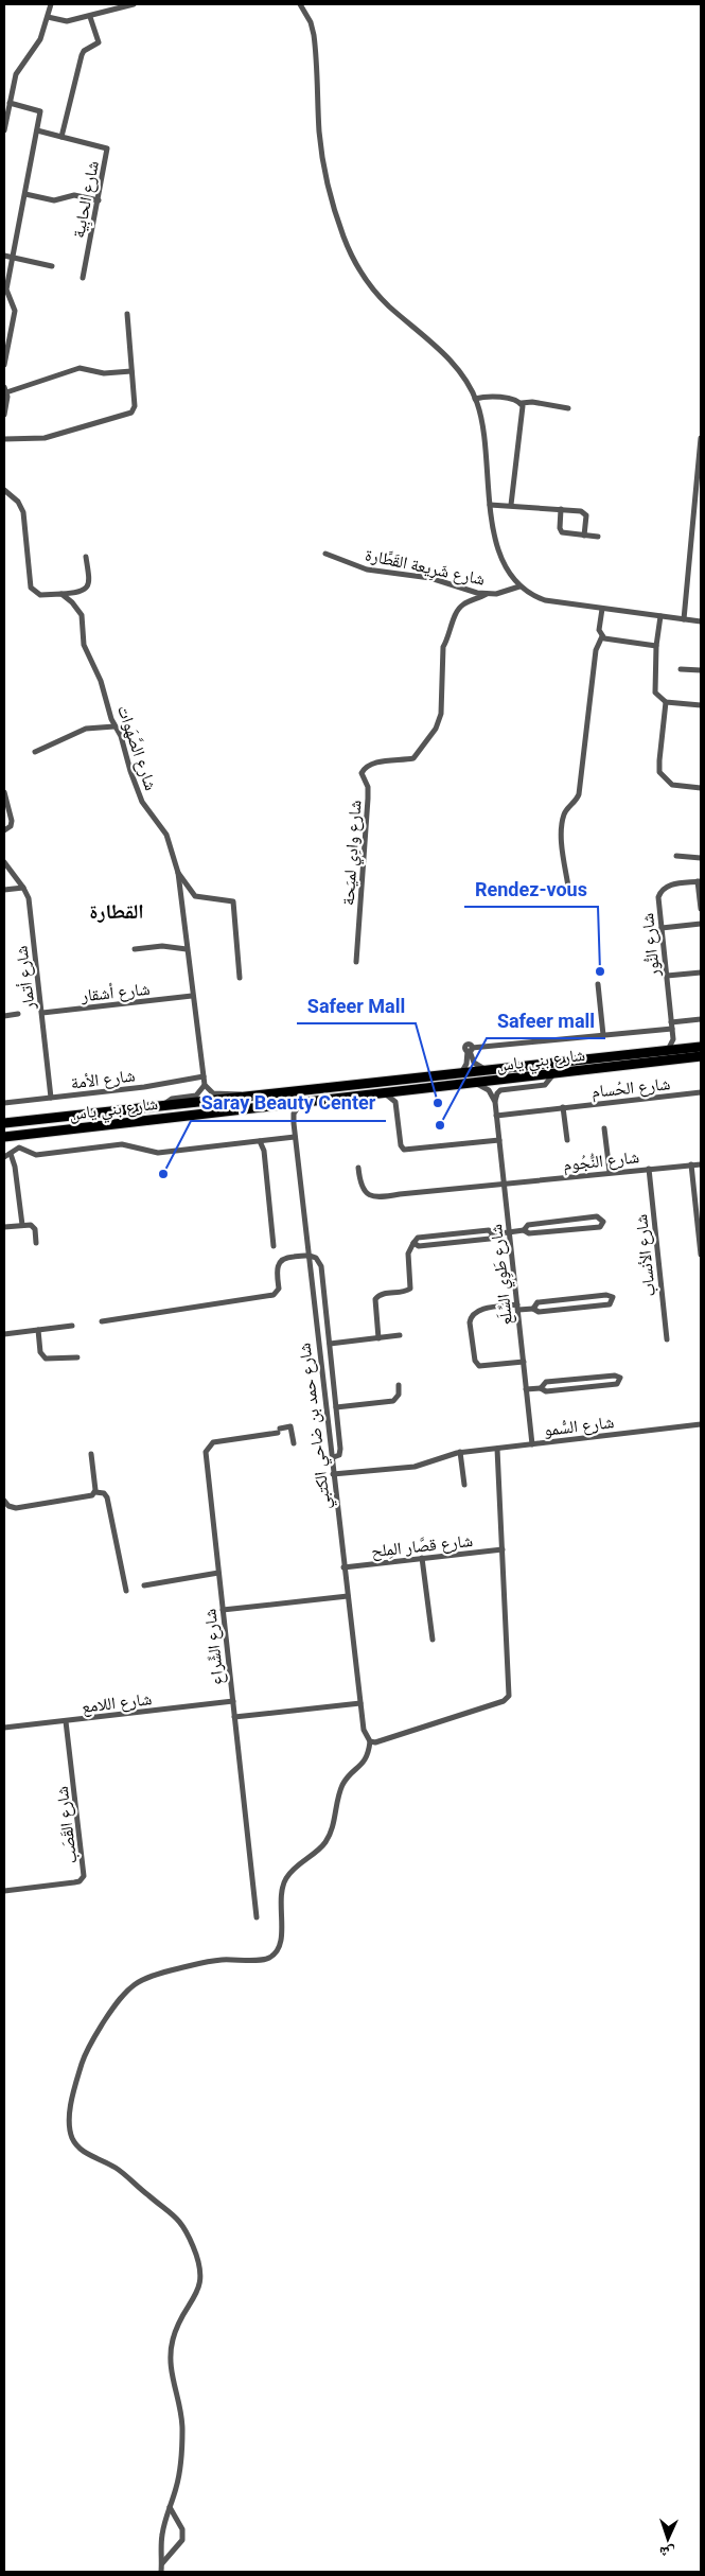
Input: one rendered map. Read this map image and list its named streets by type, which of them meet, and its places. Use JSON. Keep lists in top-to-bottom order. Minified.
{"streets":{"main road":["شارع بني ياس"],"street":["شارع الحابِية","شارع شَرِيعة القَطَّارة","شارع الصَّهَوات","شارع وادِي لميَحة","شارع النُّور","شارع أتمار","شارع أشقار","شارع الأمة","شارع الحُسام","شارع النُّجُوم","شارع الأنساب","شارع طَوِي السِّلَع","شارع السُّمو","شارع حمد بن ضاحي الكتبي","شارع قصَّار المِلح","شارع الشِّراع","شارع اللامع","شارع القَصَب"]},"crossings":[["شارع شَرِيعة القَطَّارة","شارع وادِي لميَحة"],["شارع الصَّهَوات","شارع أشقار"],["شارع الصَّهَوات","شارع الأمة"],["شارع أتمار","شارع أشقار"],["شارع أتمار","شارع الأمة"],["شارع الحُسام","شارع طَوِي السِّلَع"],["شارع النُّجُوم","شارع الأنساب"],["شارع النُّجُوم","شارع طَوِي السِّلَع"],["شارع طَوِي السِّلَع","شارع السُّمو"],["شارع السُّمو","شارع حمد بن ضاحي الكتبي"],["شارع حمد بن ضاحي الكتبي","شارع قصَّار المِلح"],["شارع الشِّراع","شارع اللامع"],["شارع اللامع","شارع القَصَب"]],"districts":["القطارة"],"places":["Rendez-vous","Safeer Mall","Safeer mall","Saray Beauty Center"],"north":"bottom"}
